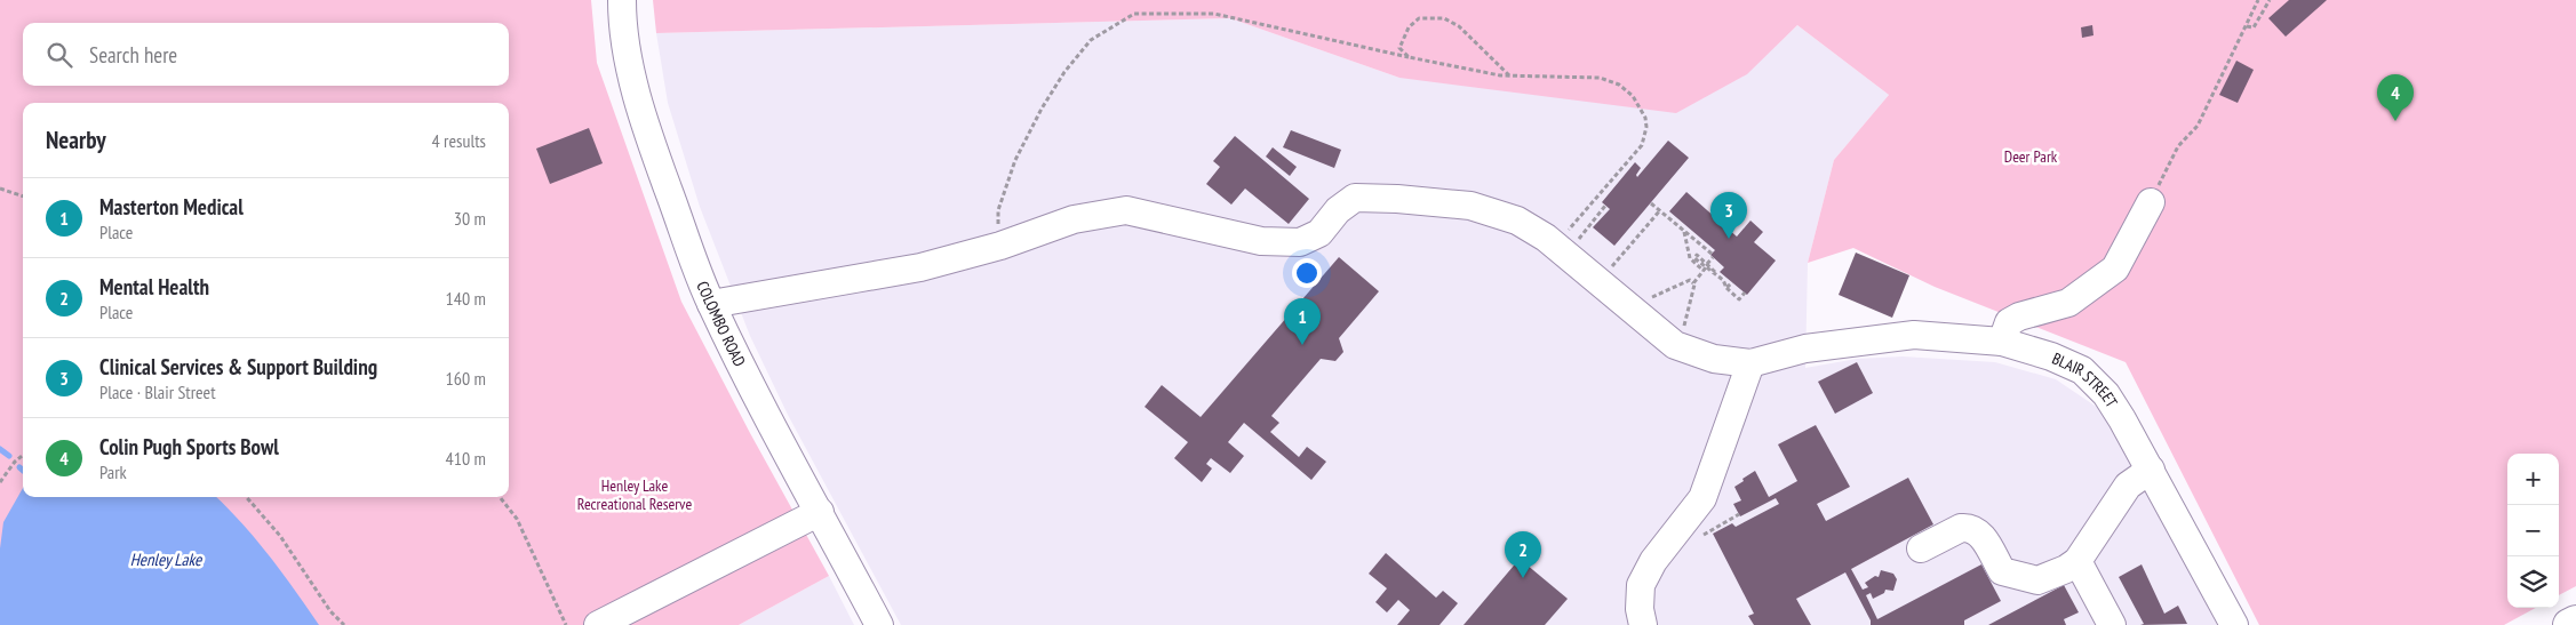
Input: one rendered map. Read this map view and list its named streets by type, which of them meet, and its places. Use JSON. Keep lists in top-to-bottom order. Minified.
{"streets":{"street":["COLOMBO ROAD","BLAIR STREET"]},"water":["Henley Lake"],"parks":["Deer Park","Henley Lake Recreational Reserve"],"page":{"search":"Search here","pins":["4","3","1","2"],"heading":["Nearby","4 results"],"list":[{"mark":"1","name":"Masterton Medical","note":"Place","value":"30 m"},{"mark":"2","name":"Mental Health","note":"Place","value":"140 m"},{"mark":"3","name":"Clinical Services & Support Building","note":"Place · Blair Street","value":"160 m"},{"mark":"4","name":"Colin Pugh Sports Bowl","note":"Park","value":"410 m"}],"map_buttons":["+","−"]}}
